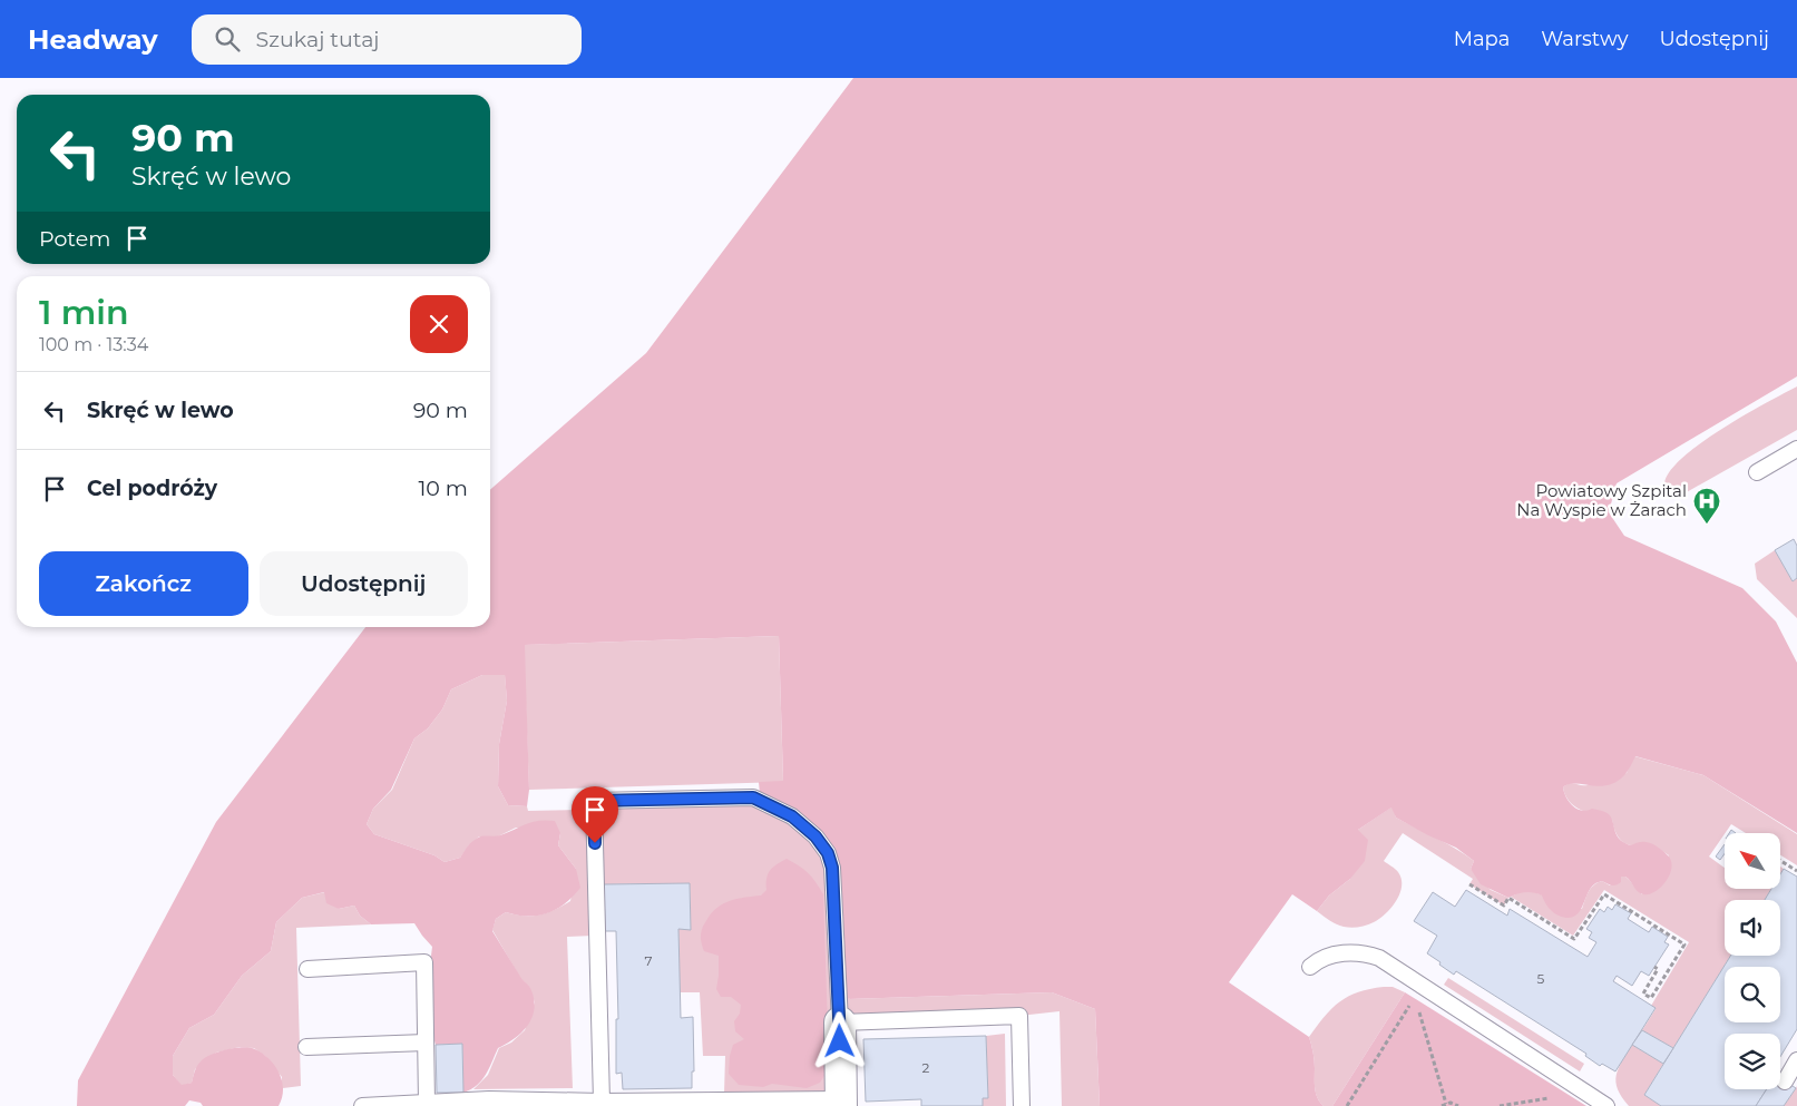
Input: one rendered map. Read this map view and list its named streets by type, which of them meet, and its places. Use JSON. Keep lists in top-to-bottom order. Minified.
{"places":{"hospital":["Powiatowy Szpital Na Wyspie w Żarach"]},"house_numbers":["7","5","2"],"north":"top left","page":{"header":"Headway","search":"Szukaj tutaj","nav":["Mapa","Warstwy","Udostępnij"],"turn":["90 m","Skręć w lewo"],"then":"Potem","heading":["1 min","100 m · 13:34"],"list":[{"name":"Skręć w lewo","value":"90 m"},{"name":"Cel podróży","value":"10 m"}],"buttons":["Zakończ","Udostępnij"]}}
